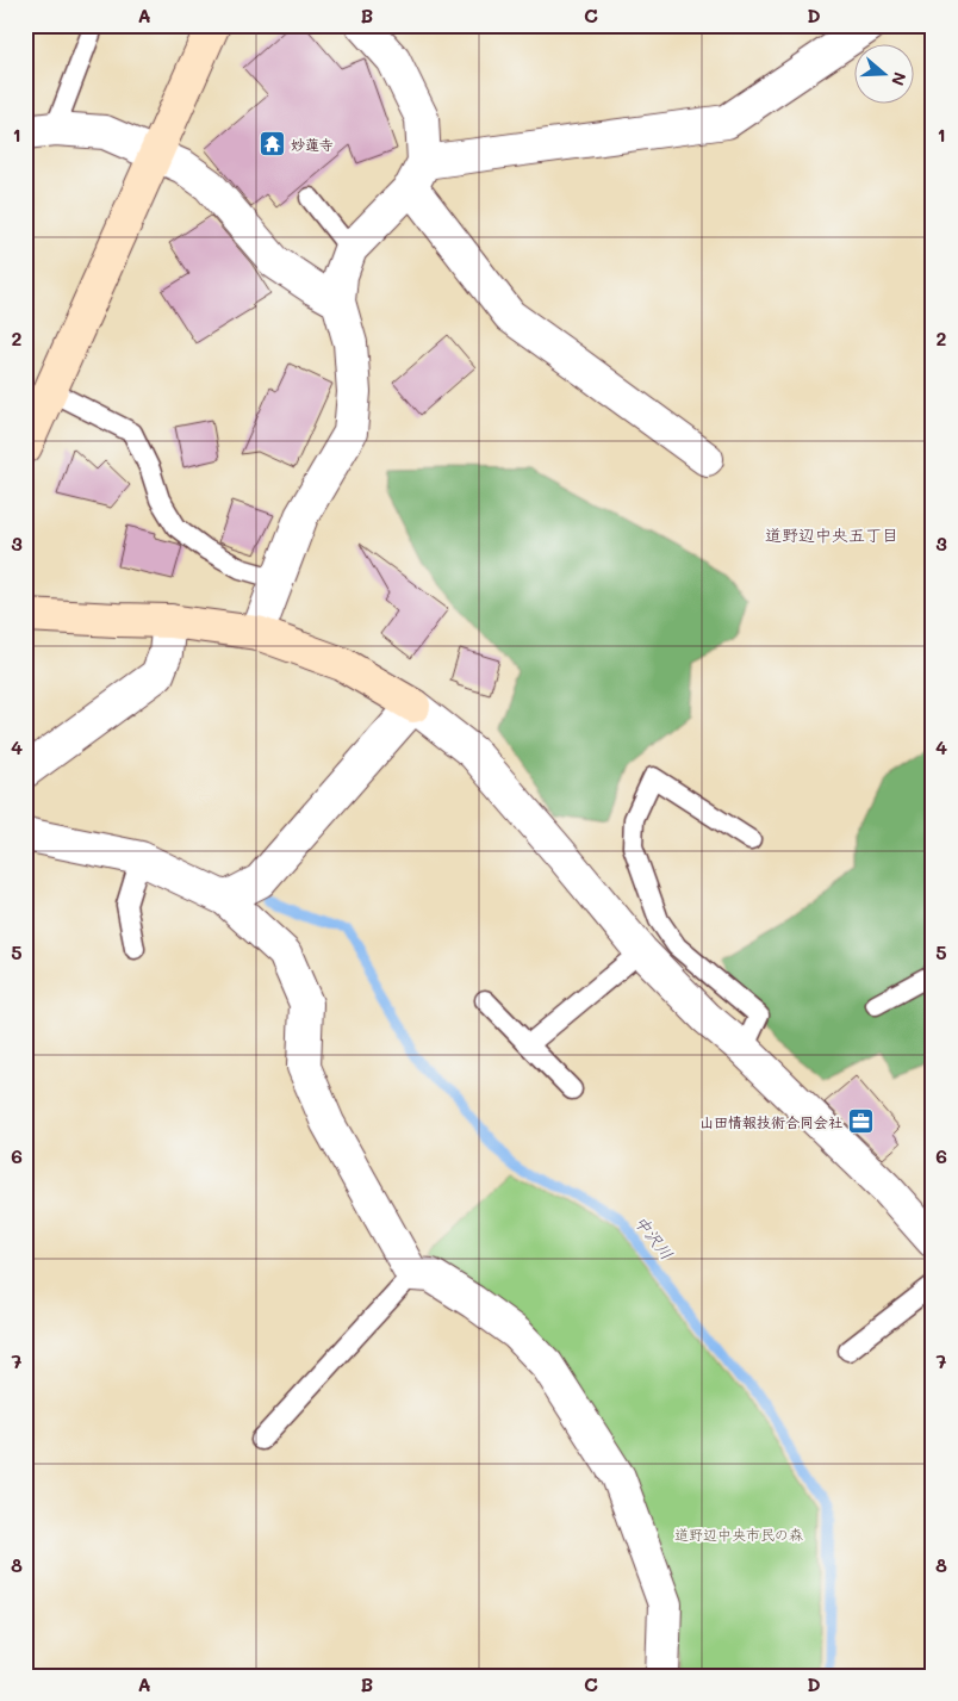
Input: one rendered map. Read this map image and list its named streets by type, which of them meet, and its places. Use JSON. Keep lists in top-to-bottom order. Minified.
{"districts":["道野辺中央五丁目"],"water":["中沢川"],"parks":["道野辺中央市民の森"],"places":{"temple":["妙蓮寺"],"office":["山田情報技術合同会社"]},"north":"right","grid":{"columns":["A","B","C","D"],"rows":["1","2","3","4","5","6","7","8"]}}
